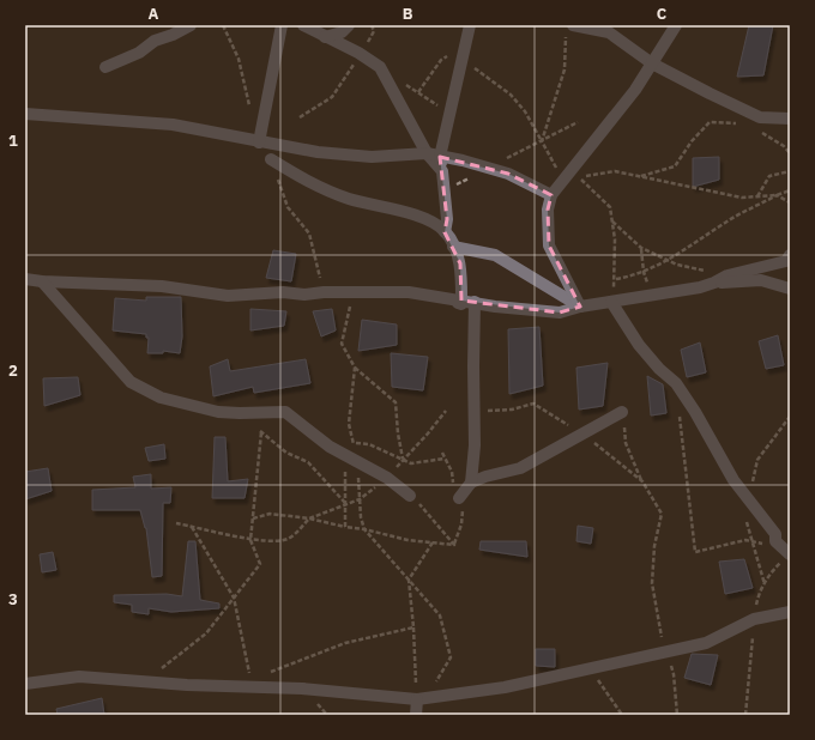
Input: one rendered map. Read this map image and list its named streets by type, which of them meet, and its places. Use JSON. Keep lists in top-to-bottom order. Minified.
{"grid":{"columns":["A","B","C"],"rows":["1","2","3"]}}
